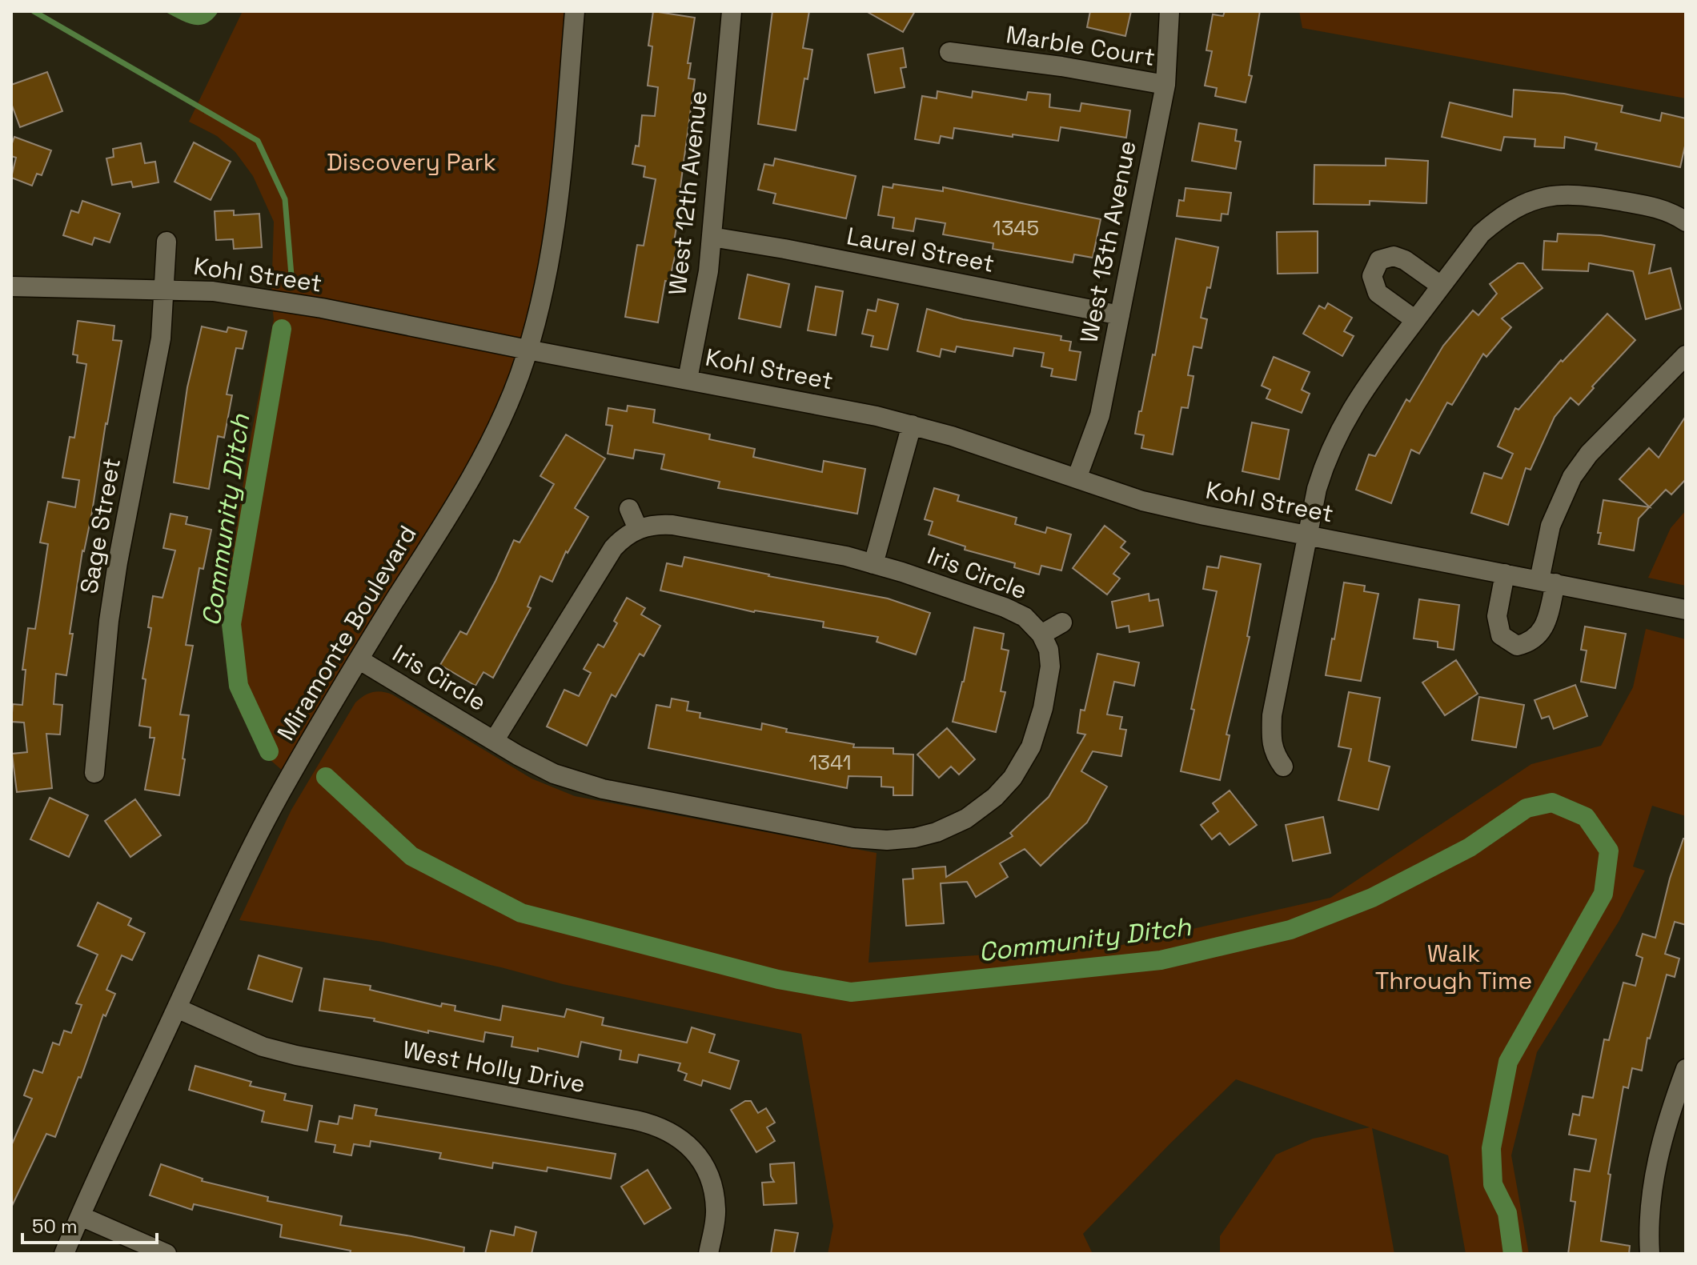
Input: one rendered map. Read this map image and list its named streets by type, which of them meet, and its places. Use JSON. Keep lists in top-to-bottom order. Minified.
{"streets":{"street":["Marble Court","West 12th Avenue","West 13th Avenue","Laurel Street","Kohl Street","Sage Street","Iris Circle","Miramonte Boulevard","West Holly Drive"]},"crossings":[["Marble Court","West 13th Avenue"],["West 12th Avenue","Laurel Street"],["West 12th Avenue","Kohl Street"],["West 13th Avenue","Laurel Street"],["West 13th Avenue","Kohl Street"],["Kohl Street","Sage Street"],["Kohl Street","Miramonte Boulevard"],["Iris Circle","Miramonte Boulevard"],["Miramonte Boulevard","West Holly Drive"]],"water":["Community Ditch"],"parks":["Discovery Park","Walk Through Time"],"house_numbers":["1345","1341"],"scale_bar":"50 m"}
